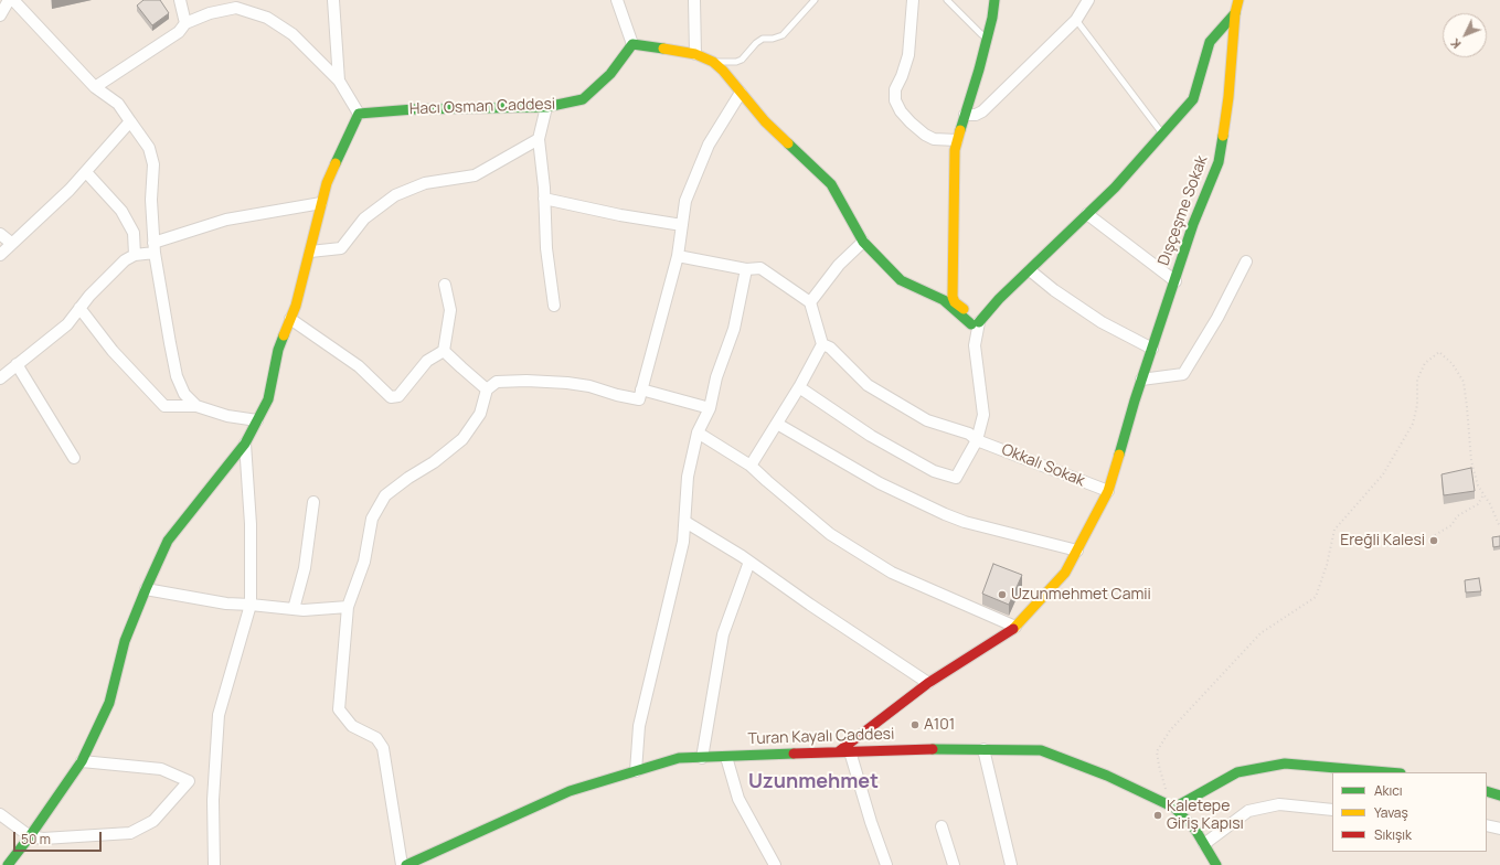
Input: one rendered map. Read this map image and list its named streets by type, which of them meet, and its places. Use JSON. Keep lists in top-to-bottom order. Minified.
{"streets":{"street":["Hacı Osman Caddesi","Dışçeşme Sokak","Okkalı Sokak","Turan Kayalı Caddesi"]},"crossings":[["Dışçeşme Sokak","Okkalı Sokak"],["Dışçeşme Sokak","Turan Kayalı Caddesi"]],"districts":["Uzunmehmet"],"places":["Ereğli Kalesi","Uzunmehmet Camii","A101","Kaletepe Giriş Kapısı"],"legend":["Akıcı","Yavaş","Sıkışık"],"scale_bar":"50 m","north":"bottom left"}
